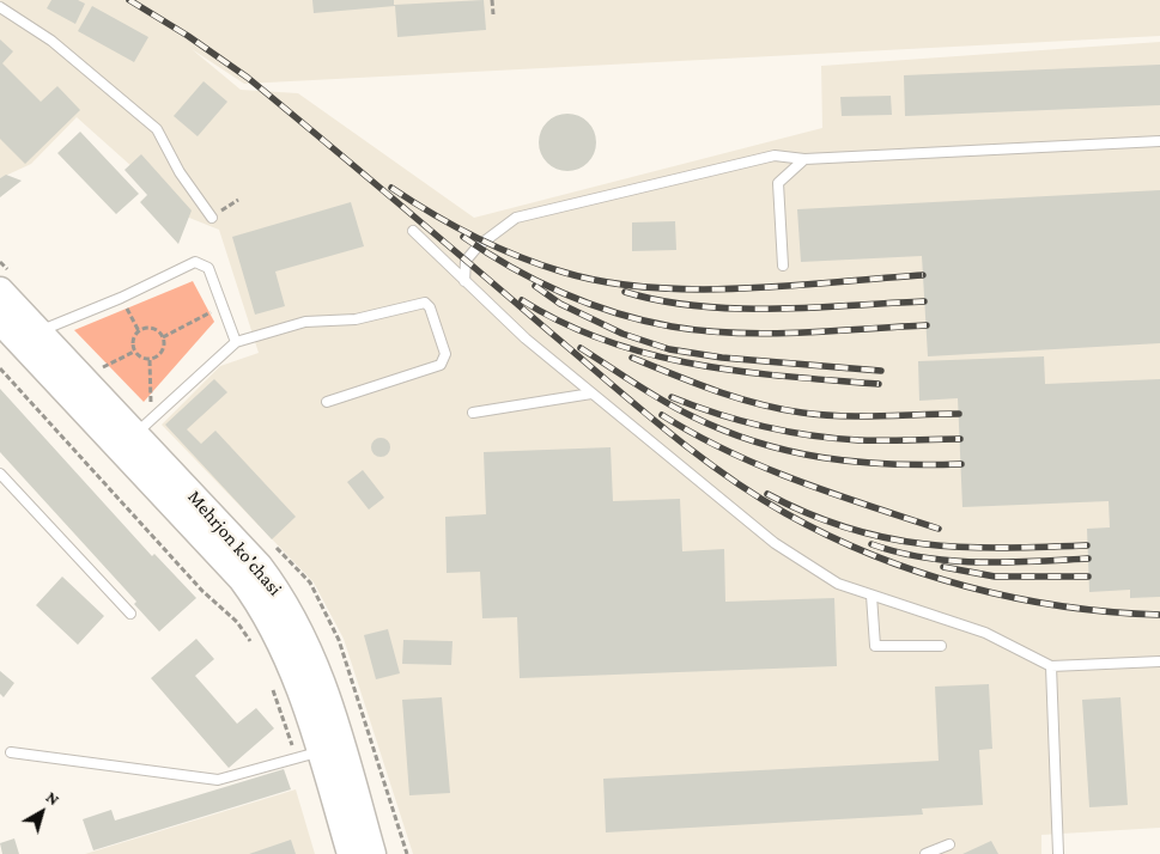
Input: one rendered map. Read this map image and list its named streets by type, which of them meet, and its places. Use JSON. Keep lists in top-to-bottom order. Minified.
{"streets":{"main road":["Mehrjon ko'chasi"]},"north":"top right"}
